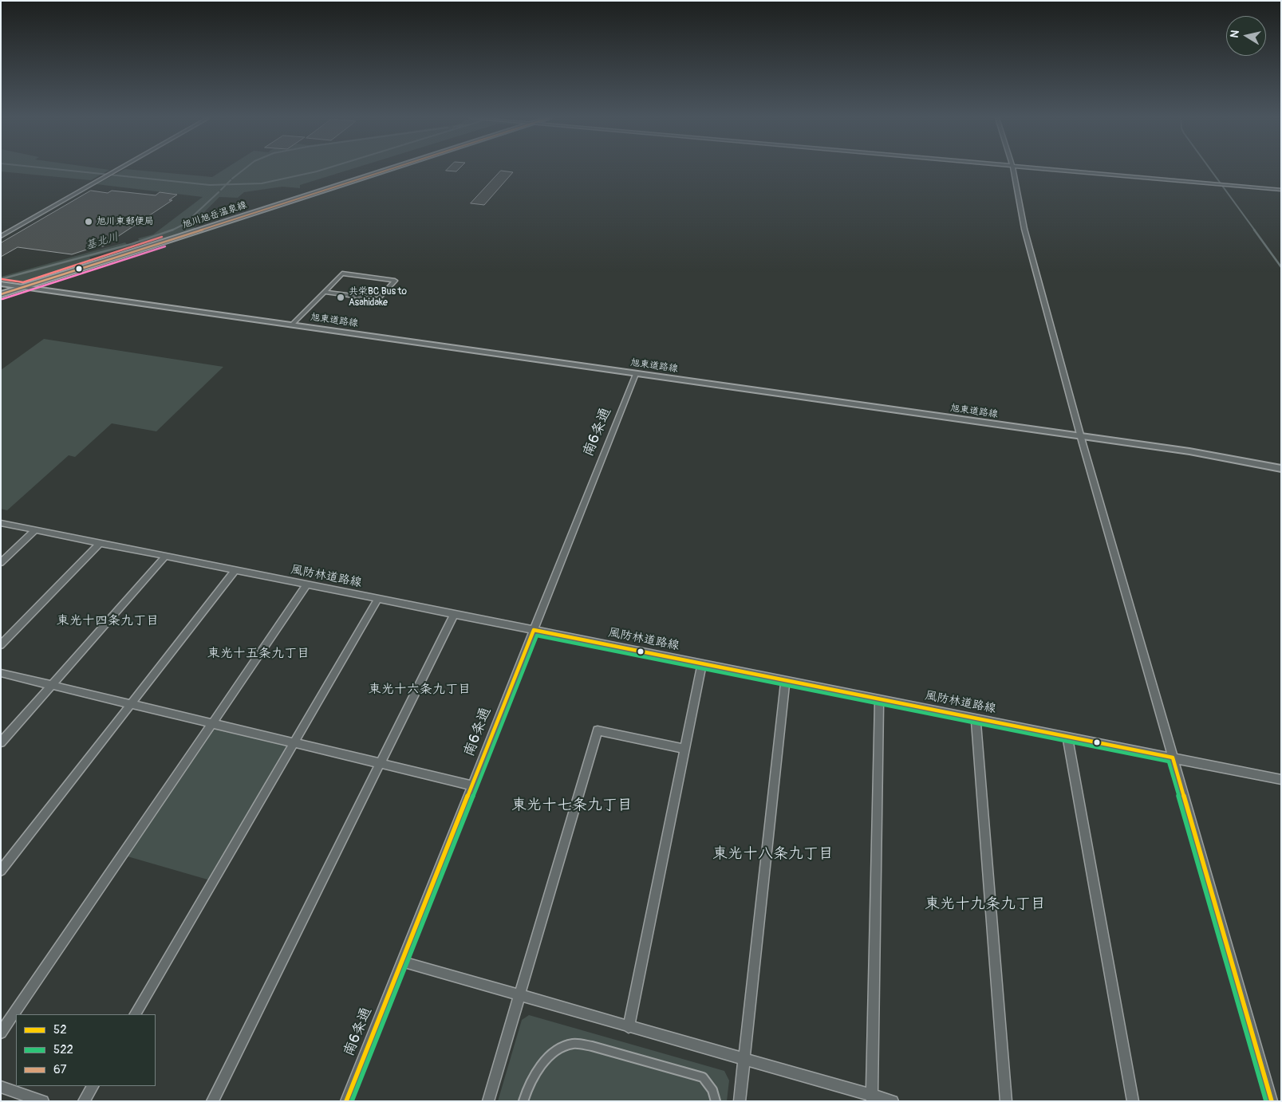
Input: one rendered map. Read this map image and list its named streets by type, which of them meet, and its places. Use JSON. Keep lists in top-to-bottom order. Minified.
{"streets":{"main road":["旭川旭岳温泉線"],"street":["旭東道路線","南6条通","風防林道路線"]},"crossings":[["旭川旭岳温泉線","旭東道路線"],["旭東道路線","南6条通"],["南6条通","風防林道路線"]],"districts":["東光十四条九丁目","東光十五条九丁目","東光十六条九丁目","東光十七条九丁目","東光十八条九丁目","東光十九条九丁目"],"water":["基北川"],"places":["旭川東郵便局","共栄BC Bus to Asahidake"],"lines":["transit line 67","transit line 52","transit line 522"],"legend":["52","522","67"],"north":"left"}
